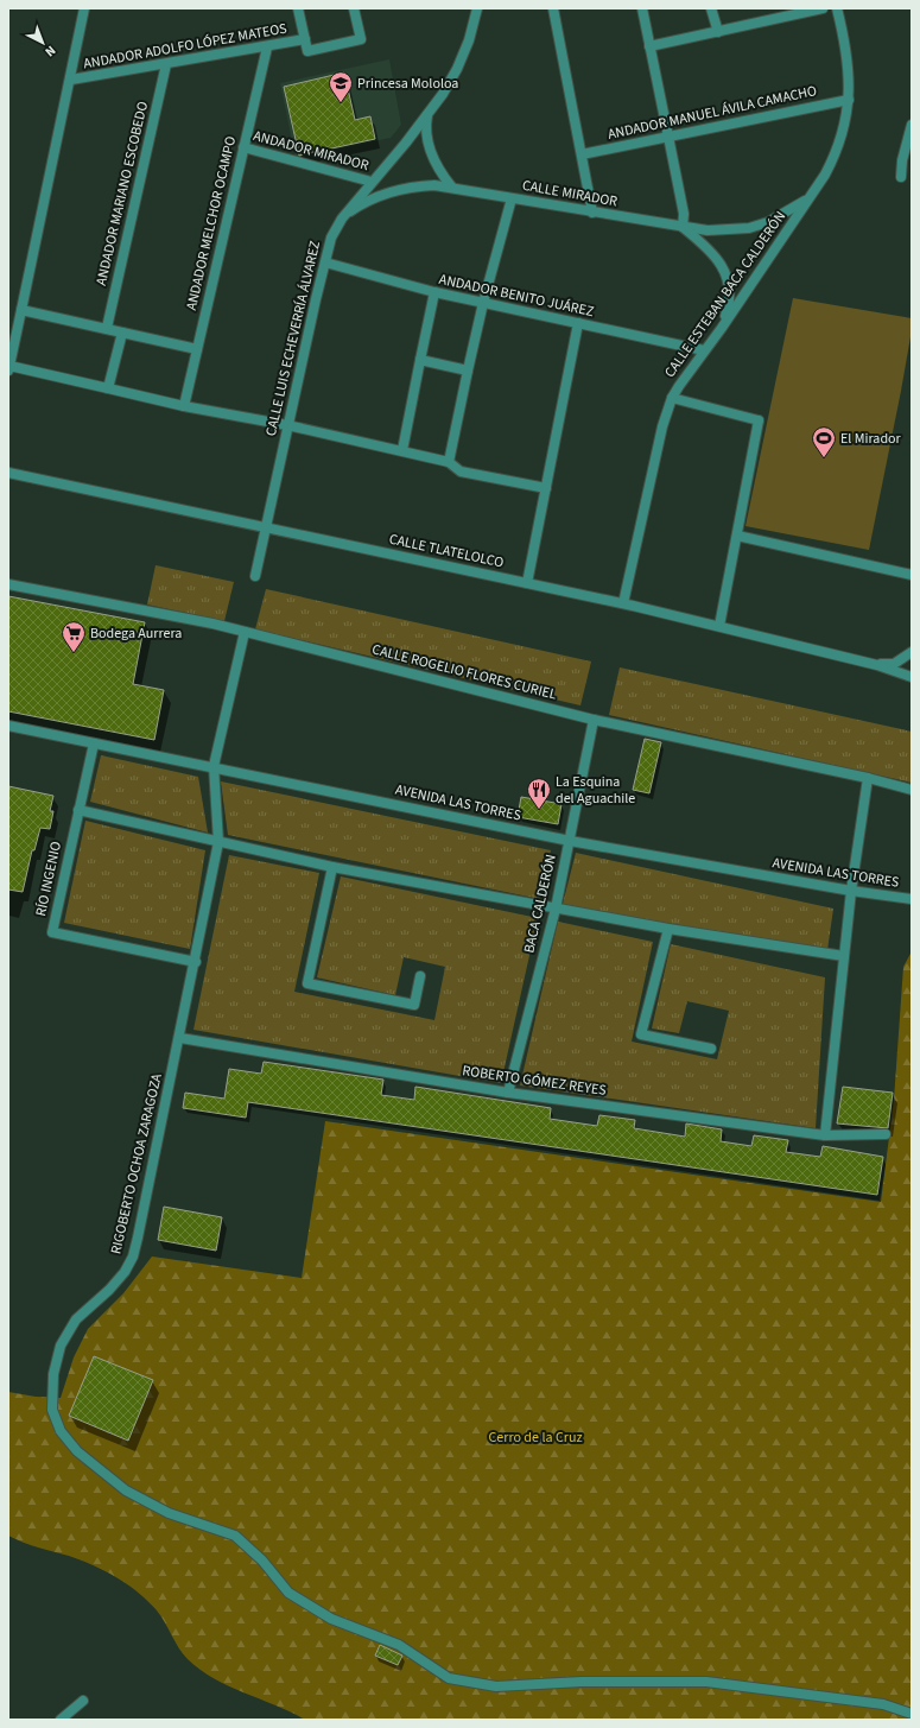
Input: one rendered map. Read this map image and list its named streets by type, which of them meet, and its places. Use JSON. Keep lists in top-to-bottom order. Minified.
{"streets":{"street":["ANDADOR ADOLFO LÓPEZ MATEOS","ANDADOR MANUEL ÁVILA CAMACHO","ANDADOR MIRADOR","ANDADOR MARIANO ESCOBEDO","CALLE MIRADOR","ANDADOR MELCHOR OCAMPO","CALLE ESTEBAN BACA CALDERÓN","ANDADOR BENITO JUÁREZ","CALLE LUIS ECHEVERRÍA ÁLVAREZ","CALLE TLATELOLCO","CALLE ROGELIO FLORES CURIEL","AVENIDA LAS TORRES","RÍO INGENIO","BACA CALDERÓN","ROBERTO GÓMEZ REYES","RIGOBERTO OCHOA ZARAGOZA"]},"crossings":[["ANDADOR ADOLFO LÓPEZ MATEOS","ANDADOR MARIANO ESCOBEDO"],["ANDADOR ADOLFO LÓPEZ MATEOS","ANDADOR MELCHOR OCAMPO"],["ANDADOR MANUEL ÁVILA CAMACHO","CALLE ESTEBAN BACA CALDERÓN"],["ANDADOR MIRADOR","ANDADOR MELCHOR OCAMPO"],["ANDADOR MIRADOR","CALLE LUIS ECHEVERRÍA ÁLVAREZ"],["CALLE MIRADOR","CALLE ESTEBAN BACA CALDERÓN"],["CALLE MIRADOR","CALLE LUIS ECHEVERRÍA ÁLVAREZ"],["CALLE ESTEBAN BACA CALDERÓN","ANDADOR BENITO JUÁREZ"],["CALLE ESTEBAN BACA CALDERÓN","CALLE TLATELOLCO"],["ANDADOR BENITO JUÁREZ","CALLE LUIS ECHEVERRÍA ÁLVAREZ"],["CALLE LUIS ECHEVERRÍA ÁLVAREZ","CALLE TLATELOLCO"],["CALLE ROGELIO FLORES CURIEL","BACA CALDERÓN"],["CALLE ROGELIO FLORES CURIEL","RIGOBERTO OCHOA ZARAGOZA"],["AVENIDA LAS TORRES","RÍO INGENIO"],["AVENIDA LAS TORRES","BACA CALDERÓN"],["AVENIDA LAS TORRES","RIGOBERTO OCHOA ZARAGOZA"],["RÍO INGENIO","RIGOBERTO OCHOA ZARAGOZA"],["BACA CALDERÓN","ROBERTO GÓMEZ REYES"],["ROBERTO GÓMEZ REYES","RIGOBERTO OCHOA ZARAGOZA"]],"parks":["Cerro de la Cruz"],"places":{"school or university":["Princesa Mololoa"],"sports":["El Mirador"],"supermarket":["Bodega Aurrera"],"restaurant":["La Esquina del Aguachile"]},"north":"bottom right"}
